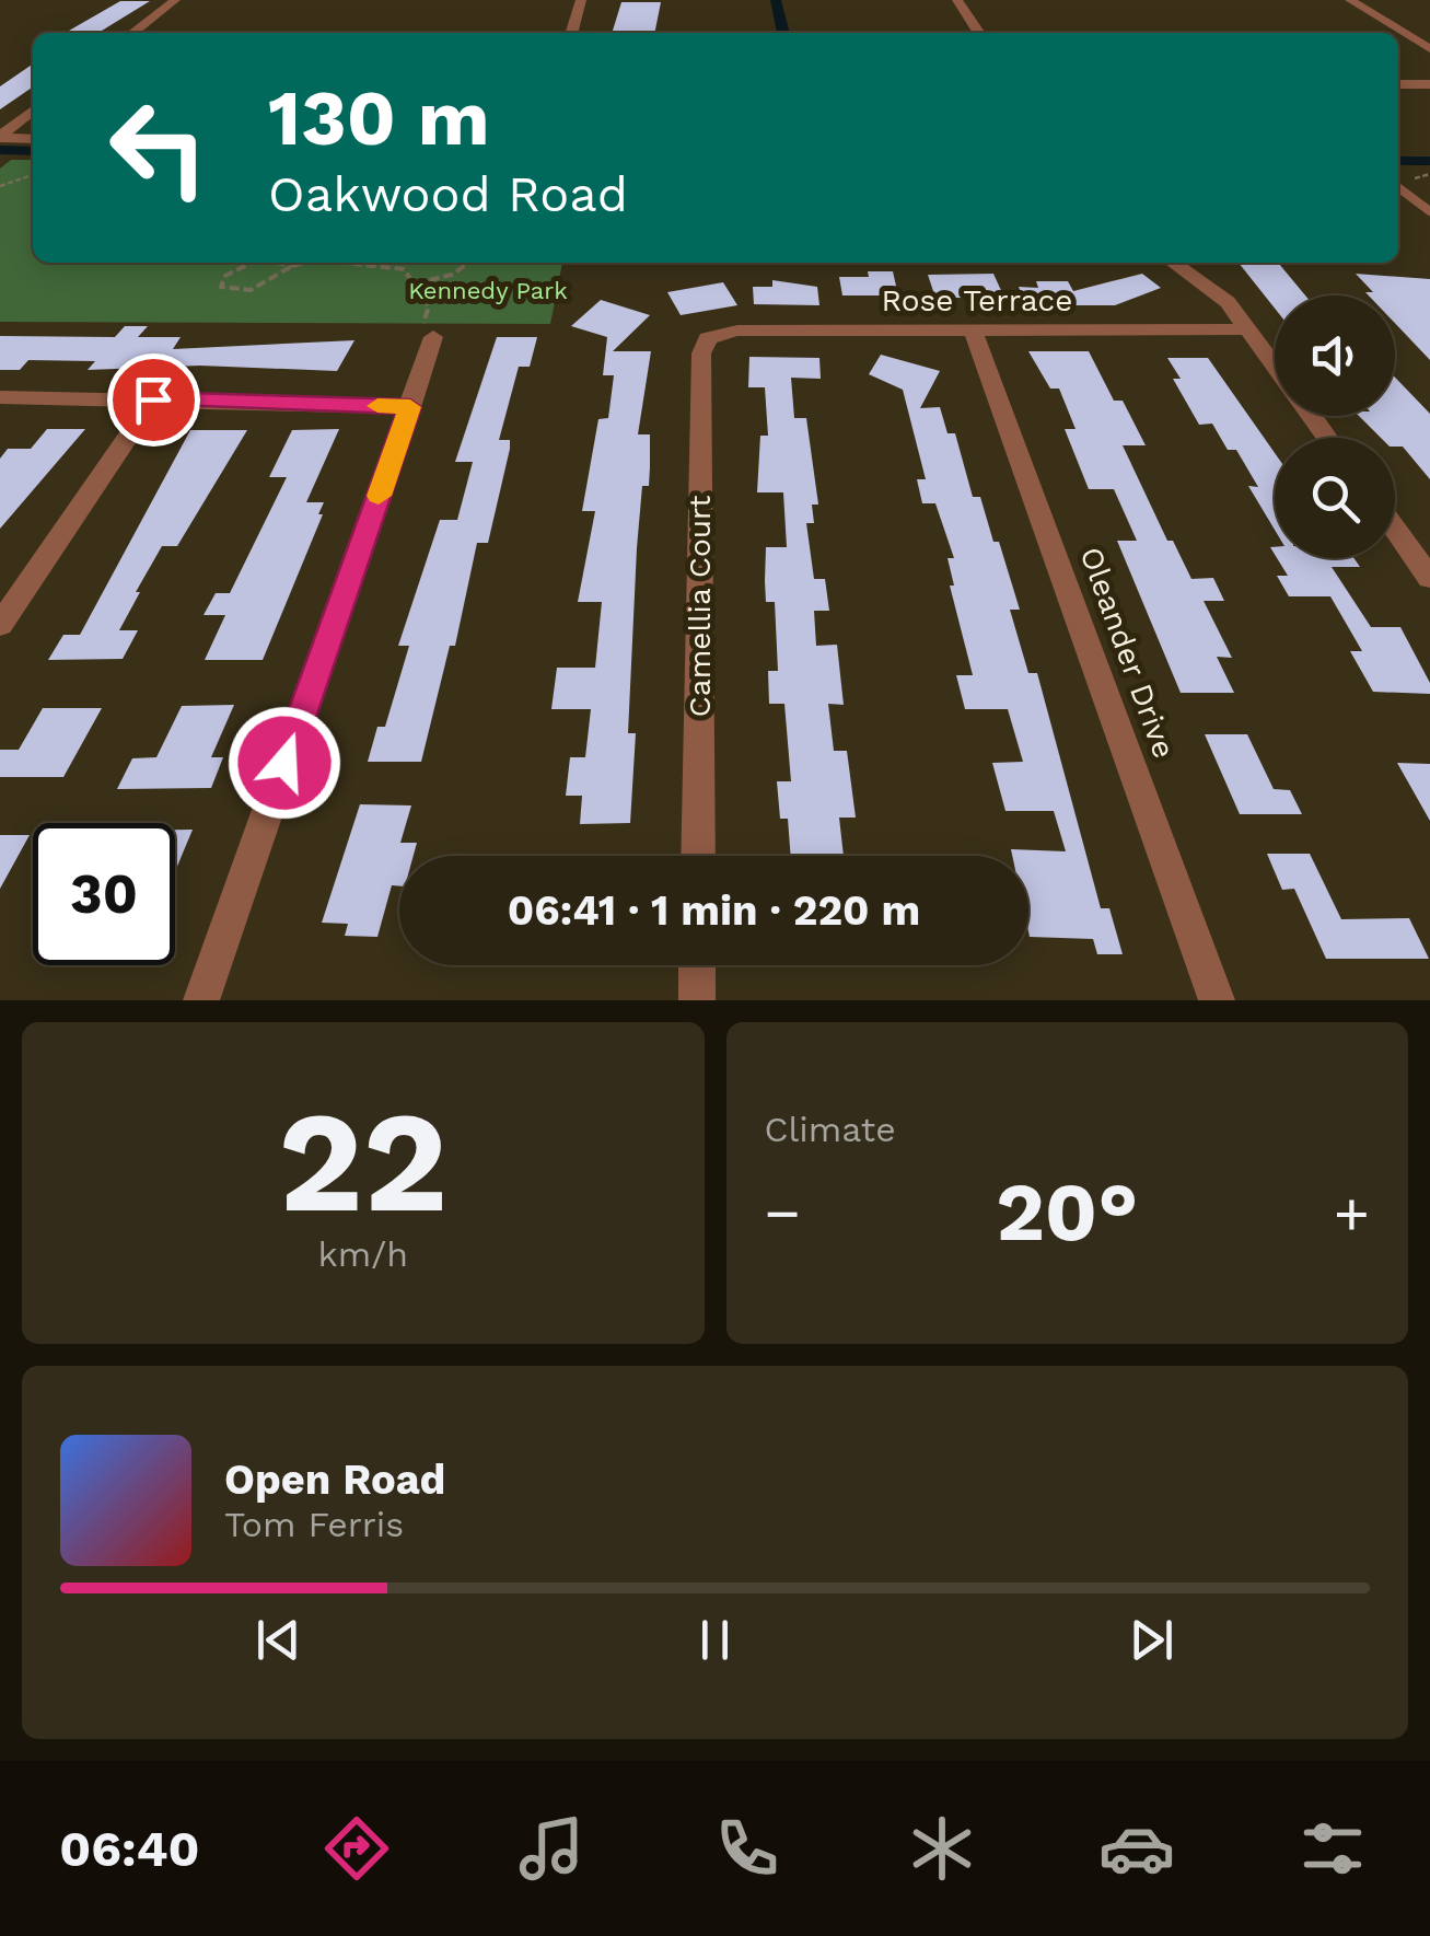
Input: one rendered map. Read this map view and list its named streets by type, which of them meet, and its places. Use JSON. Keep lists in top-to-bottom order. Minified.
{"streets":{"street":["Rose Terrace","Camellia Court","Oleander Drive"]},"crossings":[["Rose Terrace","Camellia Court"],["Rose Terrace","Oleander Drive"]],"parks":["Kennedy Park"],"page":{"turn":["130 m","Oakwood Road"],"limit":"30","trip":"06:41 · 1 min · 220 m","tile":[["22","km/h"],"Climate"],"heat":["−","20°","+"],"song":["Open Road","Tom Ferris"],"tabs":"06:40"}}
